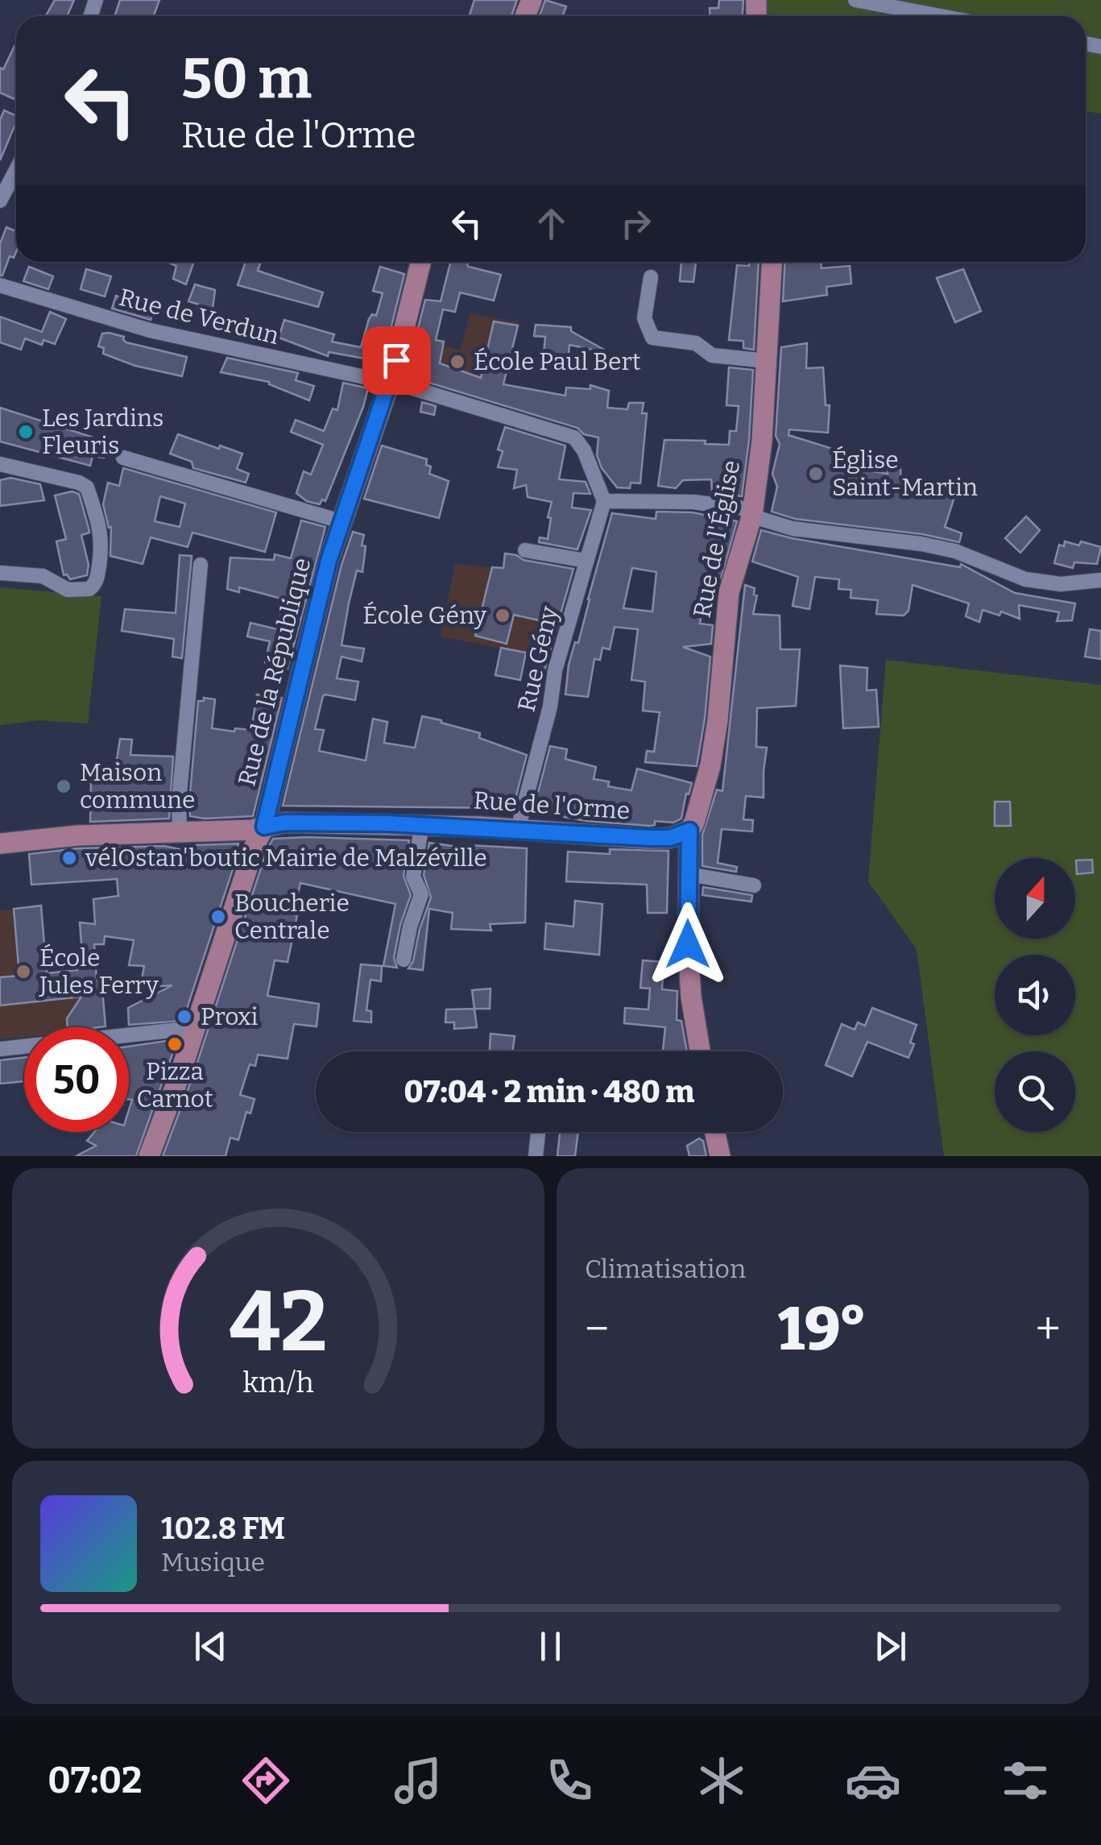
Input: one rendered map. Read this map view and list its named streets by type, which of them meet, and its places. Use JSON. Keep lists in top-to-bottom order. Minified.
{"streets":{"main road":["Rue de l'Église","Rue de la République","Rue de l'Orme"],"street":["Rue de Verdun","Rue Gény"]},"crossings":[["Rue de Verdun","Rue Gény"],["Rue de Verdun","Rue de la République"],["Rue de l'Église","Rue de l'Orme"],["Rue Gény","Rue de l'Orme"],["Rue de la République","Rue de l'Orme"]],"places":["École Paul Bert","Les Jardins Fleuris","Église Saint-Martin","École Gény","Maison commune","vélOstan'boutic Mairie de Malzéville","Boucherie Centrale","École Jules Ferry","Proxi","Pizza Carnot"],"north":"top","page":{"turn":["50 m","Rue de l'Orme"],"limit":"50","trip":"07:04 · 2 min · 480 m","tile":"Climatisation","heat":["−","19°","+"],"song":["102.8 FM","Musique"],"tabs":"07:02","gauge":["42","km/h"]}}
